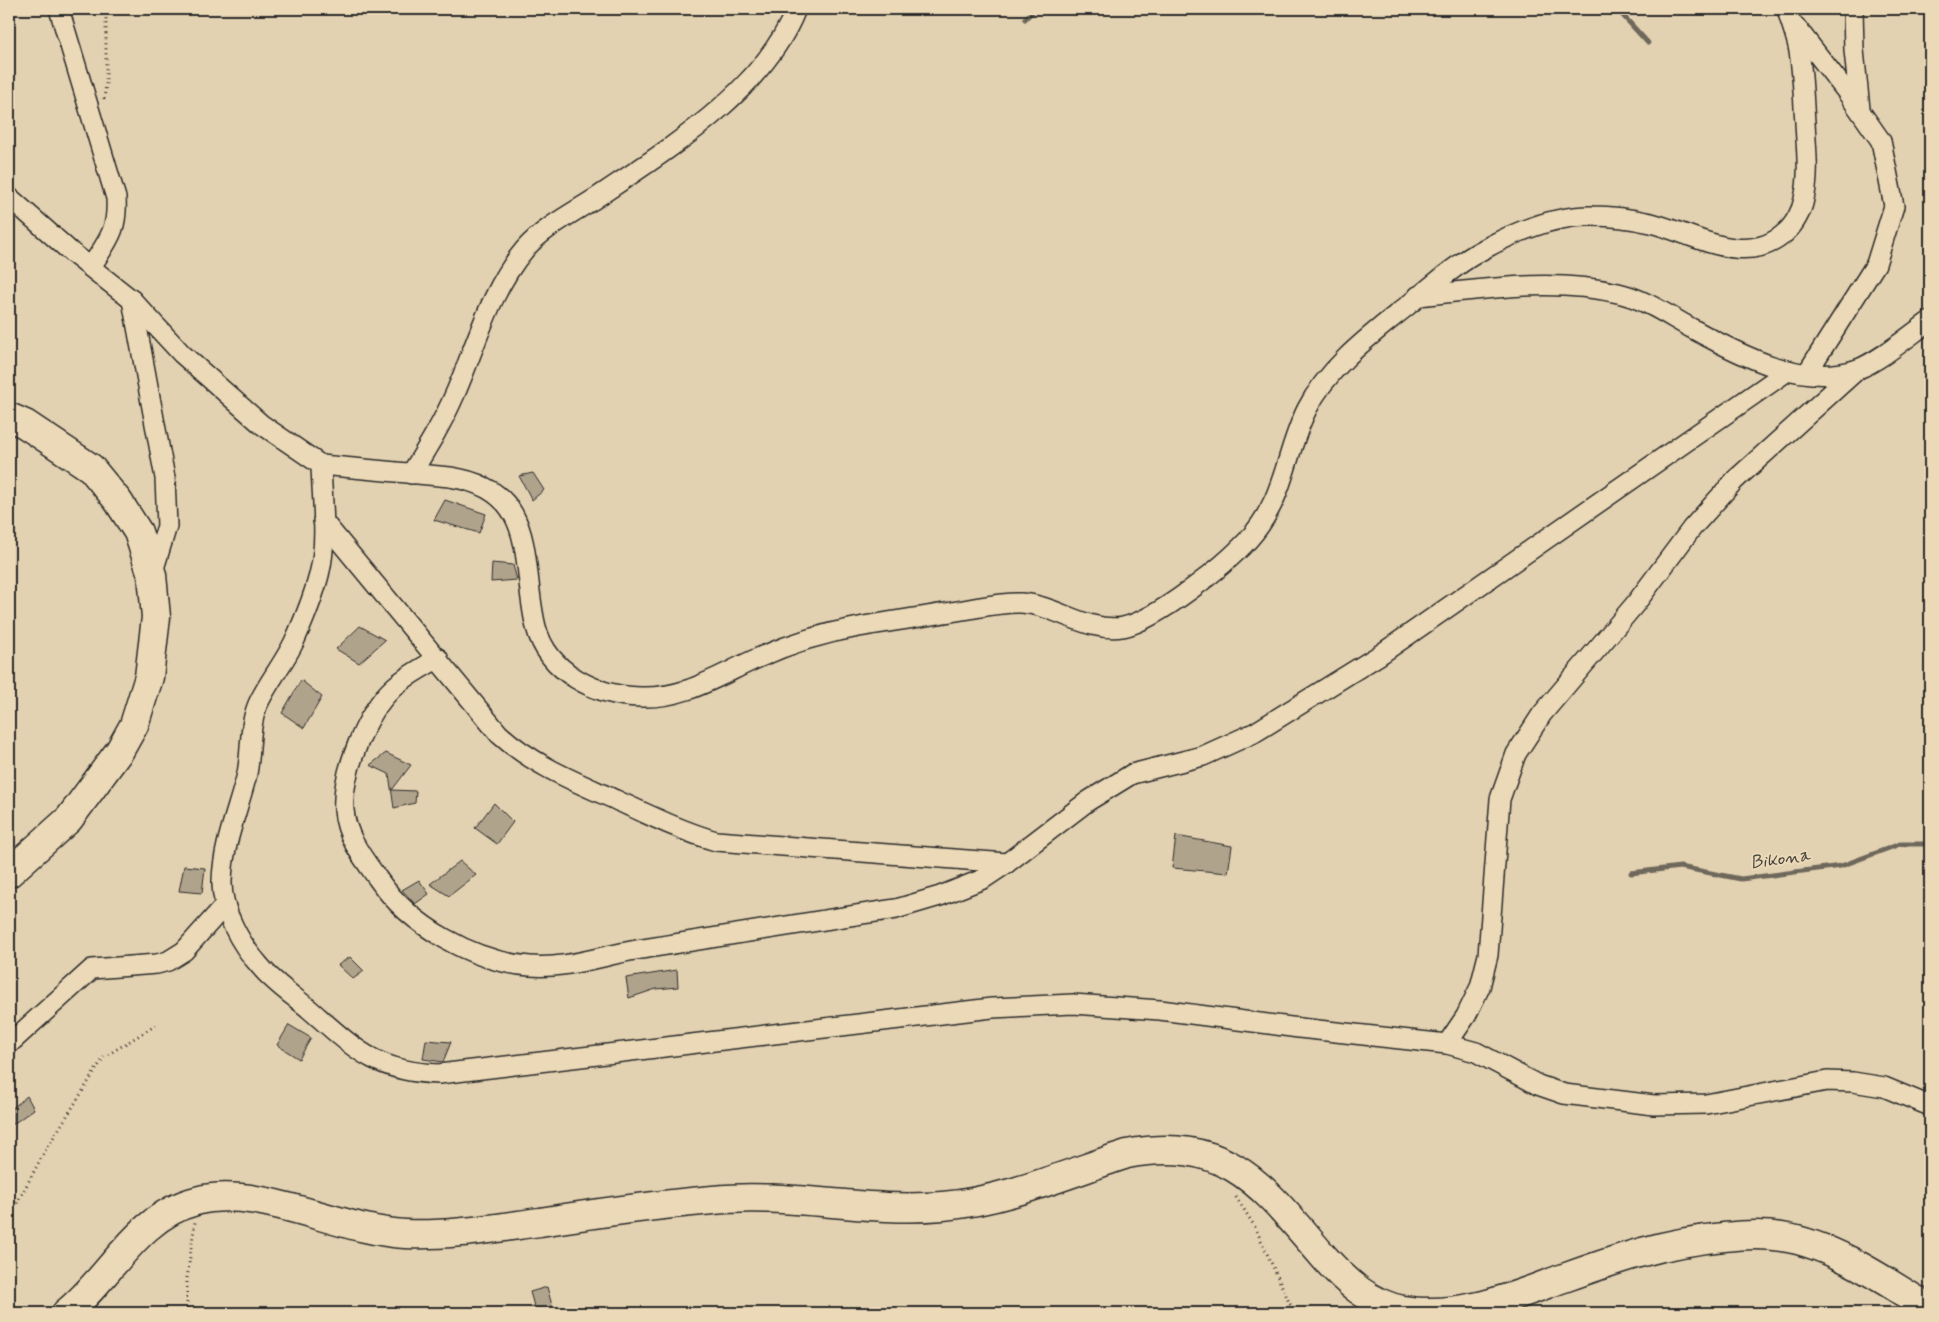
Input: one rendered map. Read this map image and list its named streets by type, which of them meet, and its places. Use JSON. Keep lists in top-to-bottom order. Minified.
{"water":["Bikona"]}
